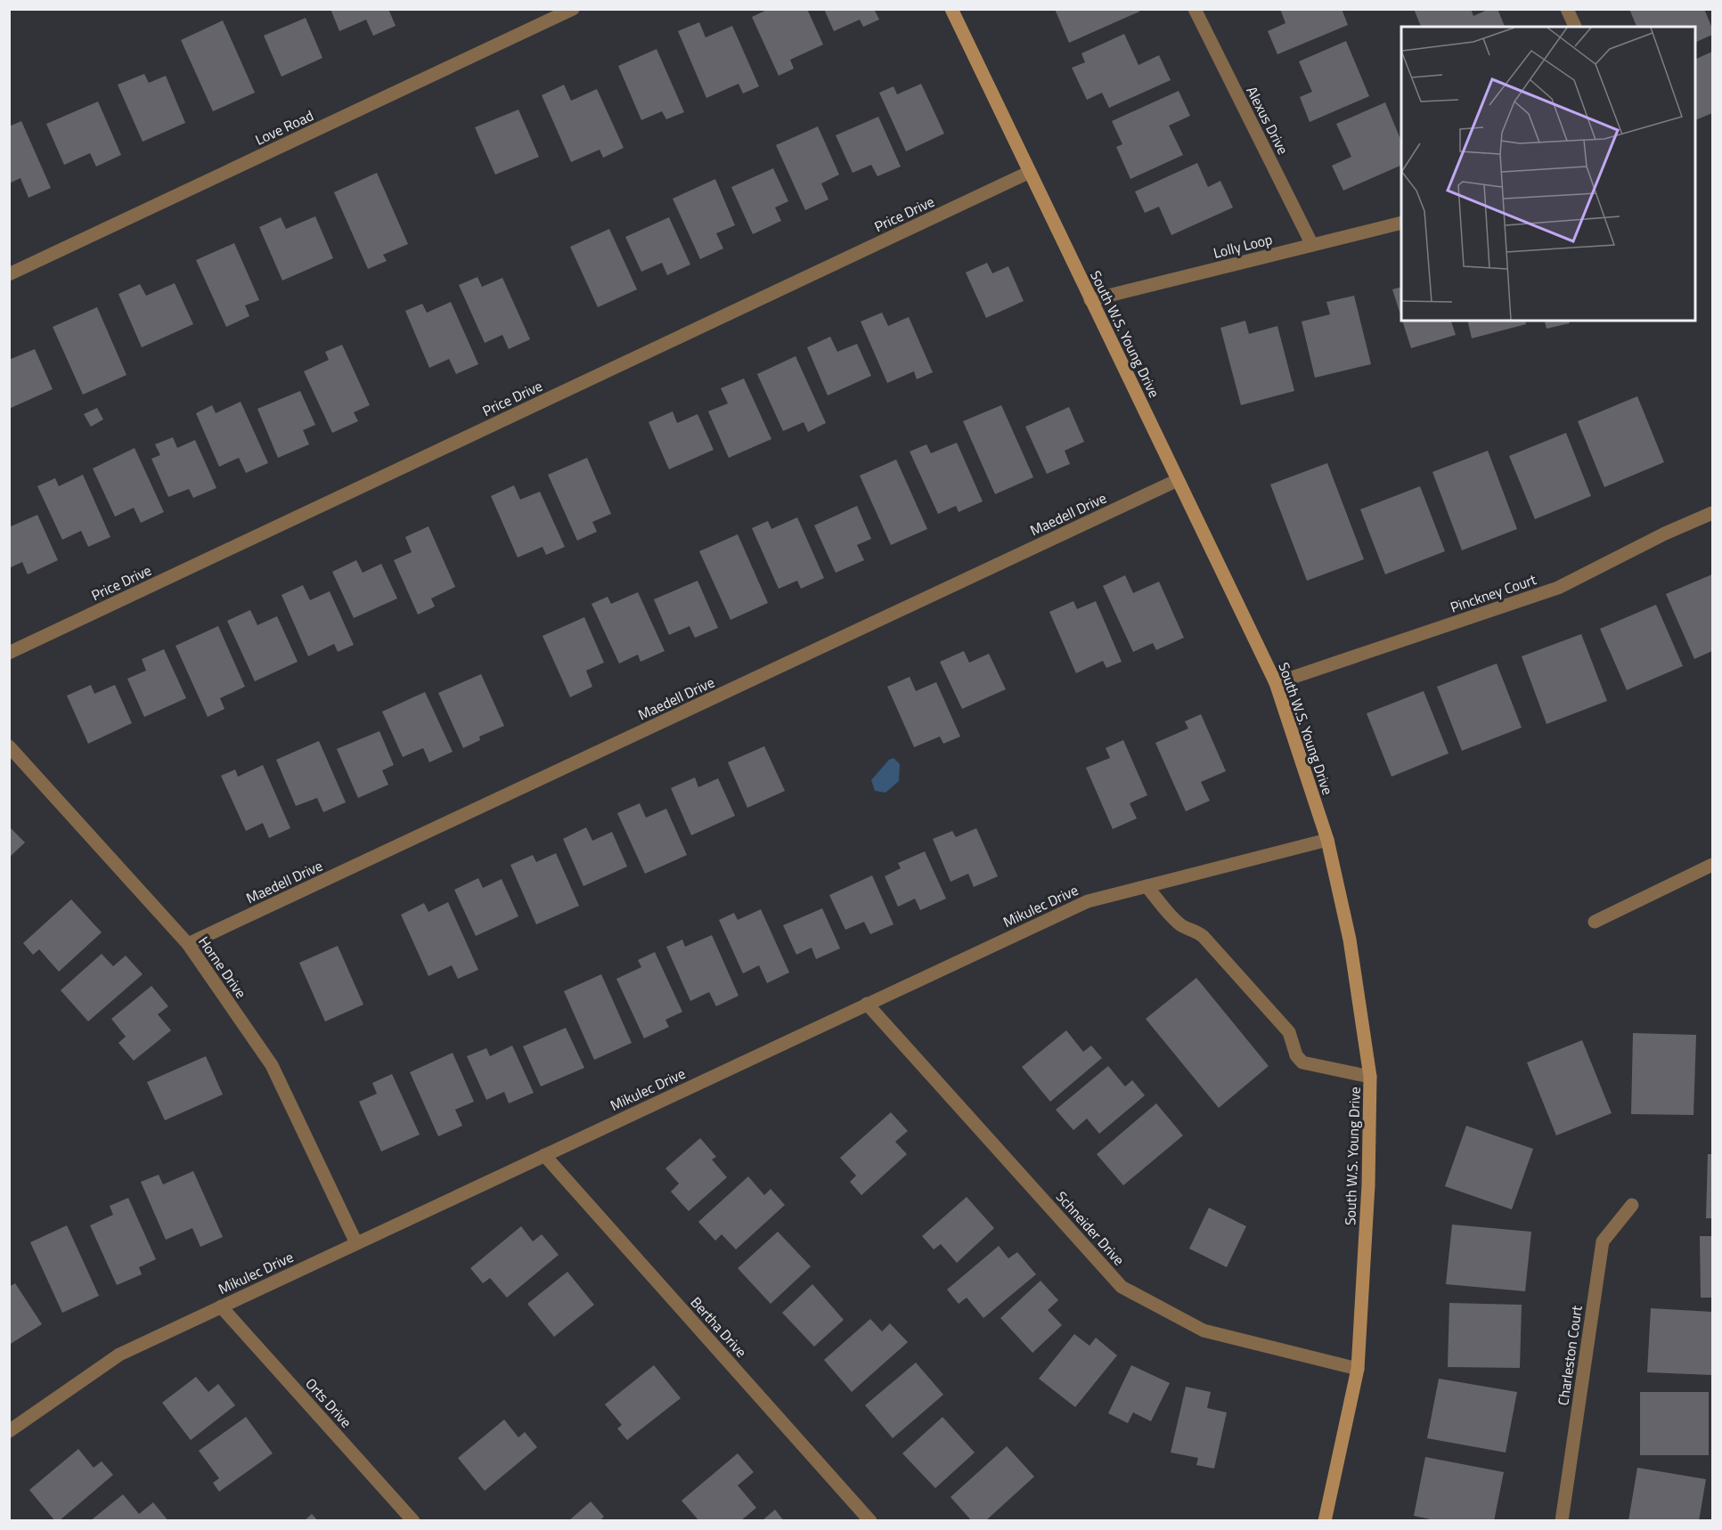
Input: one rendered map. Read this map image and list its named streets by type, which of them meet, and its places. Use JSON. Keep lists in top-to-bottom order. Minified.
{"streets":{"main road":["South W.S. Young Drive"],"street":["Alexus Drive","Love Road","Price Drive","Lolly Loop","Maedell Drive","Pinckney Court","Mikulec Drive","Horne Drive","Schneider Drive","Bertha Drive","Charleston Court","Orts Drive"]},"crossings":[["Alexus Drive","Lolly Loop"],["Price Drive","South W.S. Young Drive"],["Lolly Loop","South W.S. Young Drive"],["South W.S. Young Drive","Maedell Drive"],["South W.S. Young Drive","Pinckney Court"],["South W.S. Young Drive","Mikulec Drive"],["South W.S. Young Drive","Schneider Drive"],["Maedell Drive","Horne Drive"],["Mikulec Drive","Horne Drive"],["Mikulec Drive","Schneider Drive"],["Mikulec Drive","Bertha Drive"],["Mikulec Drive","Orts Drive"]]}
